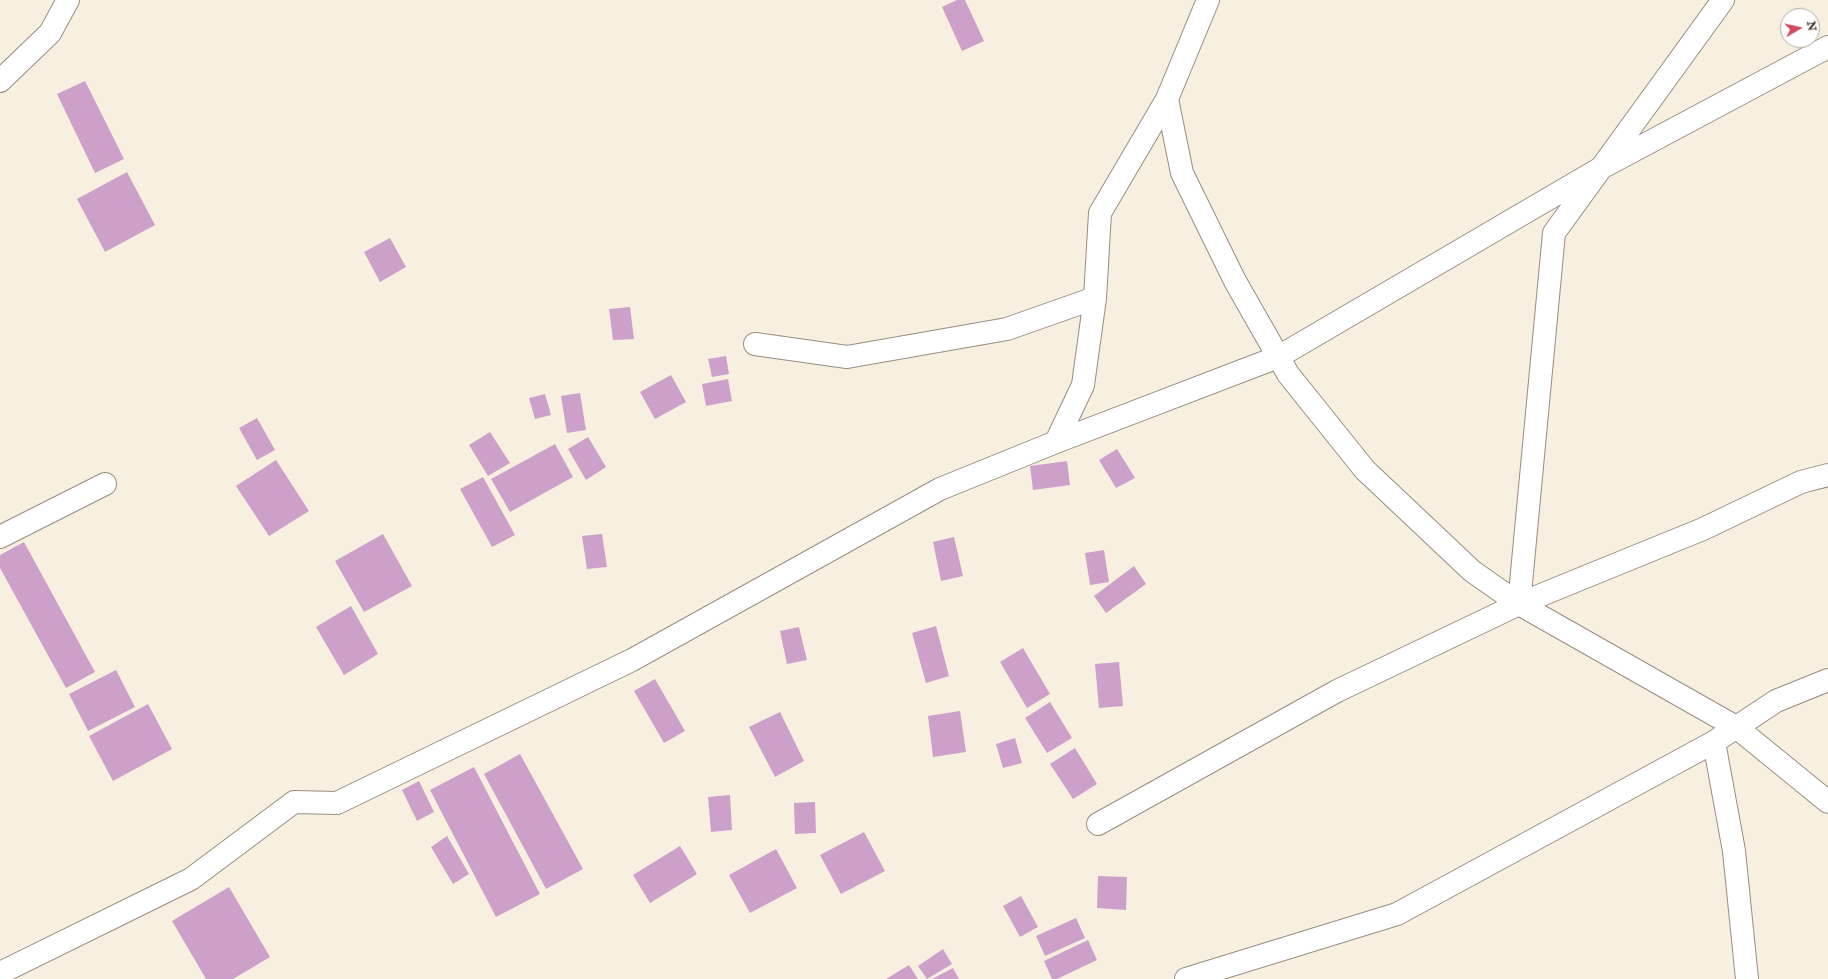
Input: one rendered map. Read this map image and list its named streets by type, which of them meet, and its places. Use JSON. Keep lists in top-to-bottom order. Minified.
{"north":"right"}
